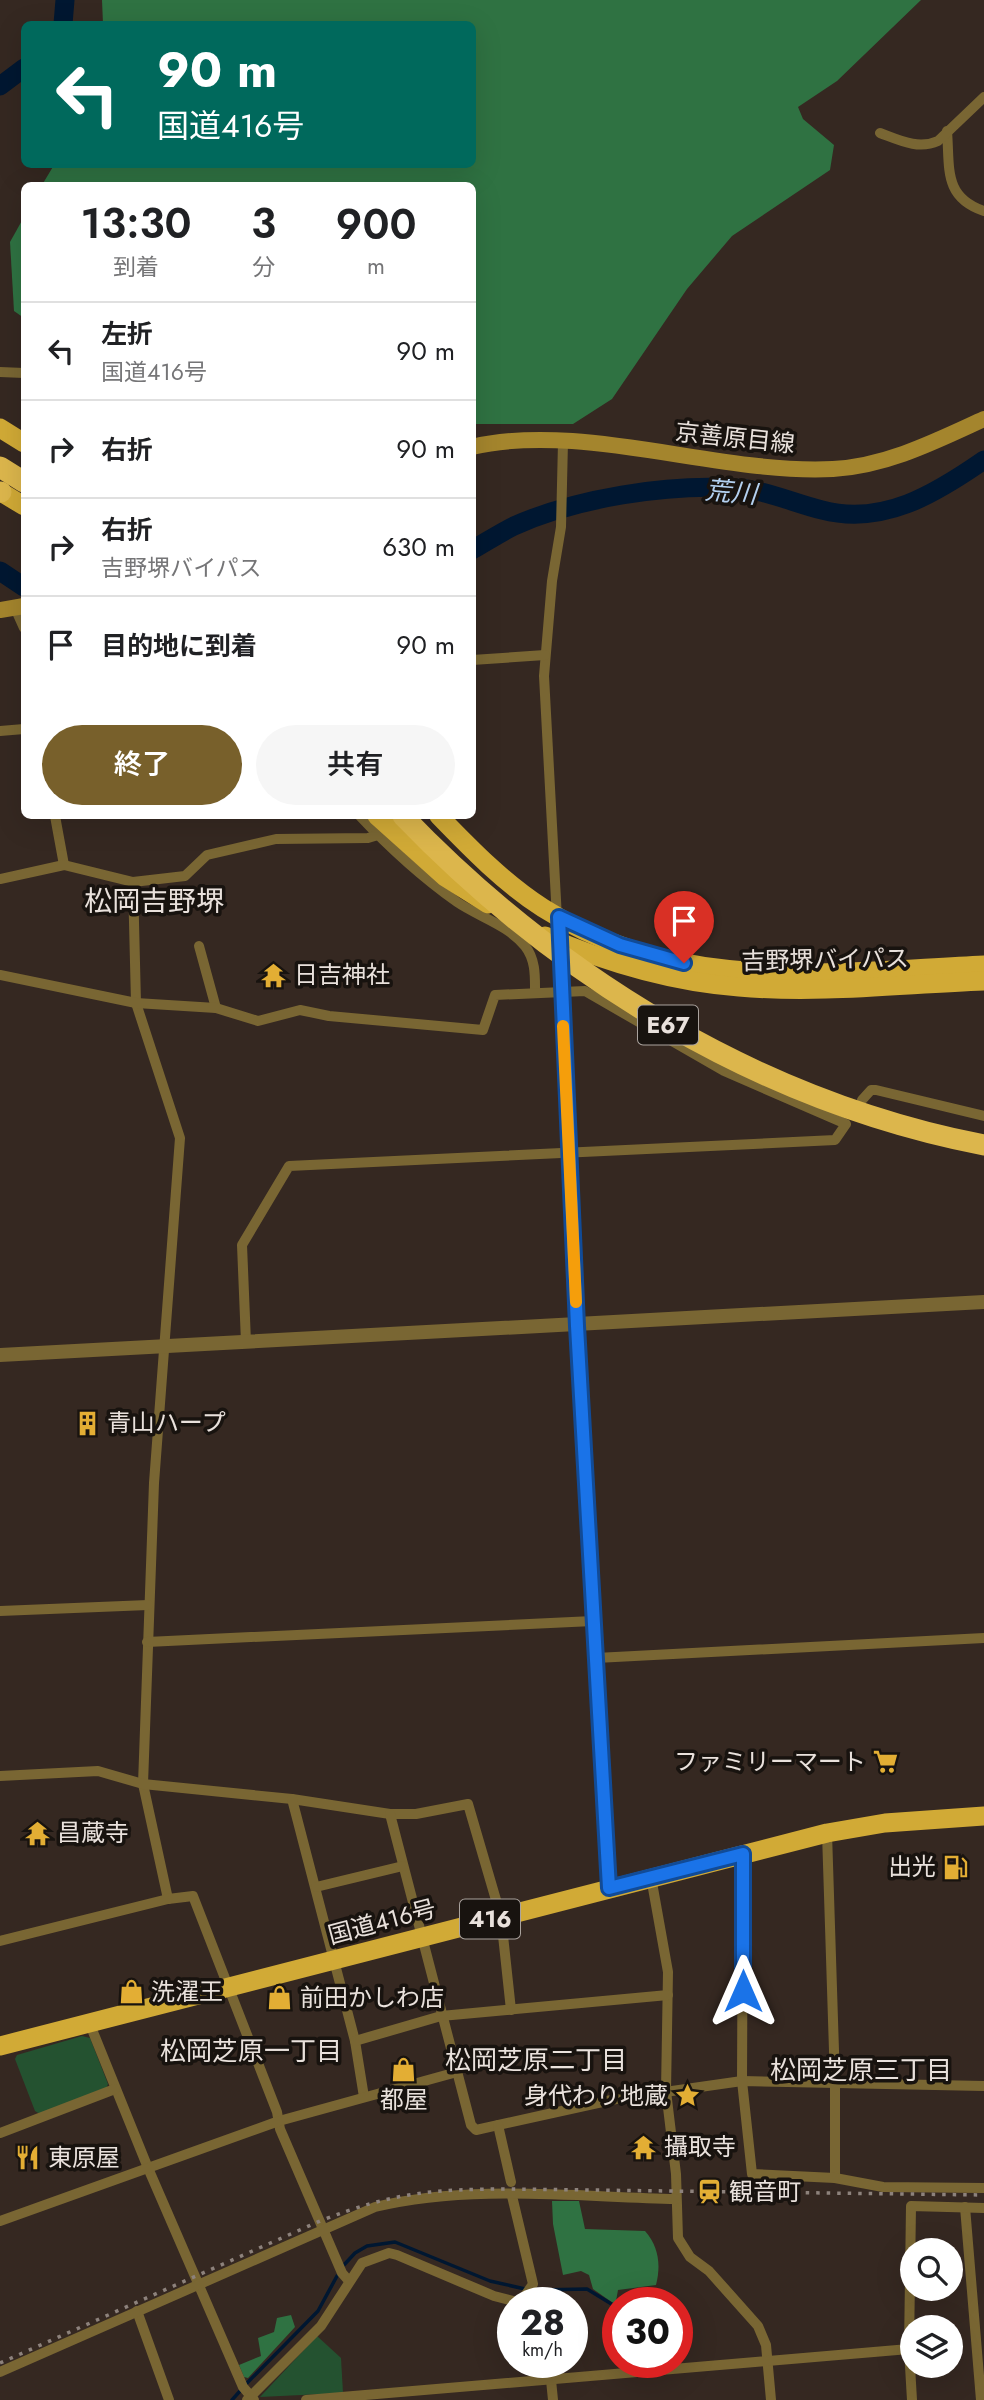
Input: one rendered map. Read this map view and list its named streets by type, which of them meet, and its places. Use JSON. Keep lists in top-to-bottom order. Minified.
{"streets":{"highway":["吉野堺バイパス","E67","416","国道416号"],"main road":["京善原目線"]},"districts":["松岡吉野堺","松岡芝原一丁目","松岡芝原二丁目","松岡芝原三丁目"],"water":["荒川"],"places":{"temple":["日吉神社","昌蔵寺","攝取寺"],"building":["青山ハープ"],"supermarket":["ファミリーマート"],"fuel station":["出光"],"shop":["洗濯王","前田かしわ店","都屋"],"place":["身代わり地蔵"],"restaurant":["東原屋"],"station":["観音町"]},"page":{"turn":["90 m","国道416号"],"eta":["13:30","到着","3","分","900","m"],"list":[{"name":"左折","note":"国道416号","value":"90 m"},{"name":"右折","value":"90 m"},{"name":"右折","note":"吉野堺バイパス","value":"630 m"},{"name":"目的地に到着","value":"90 m"}],"buttons":["終了","共有"],"speed":"28 km/h","limit":"30"}}
